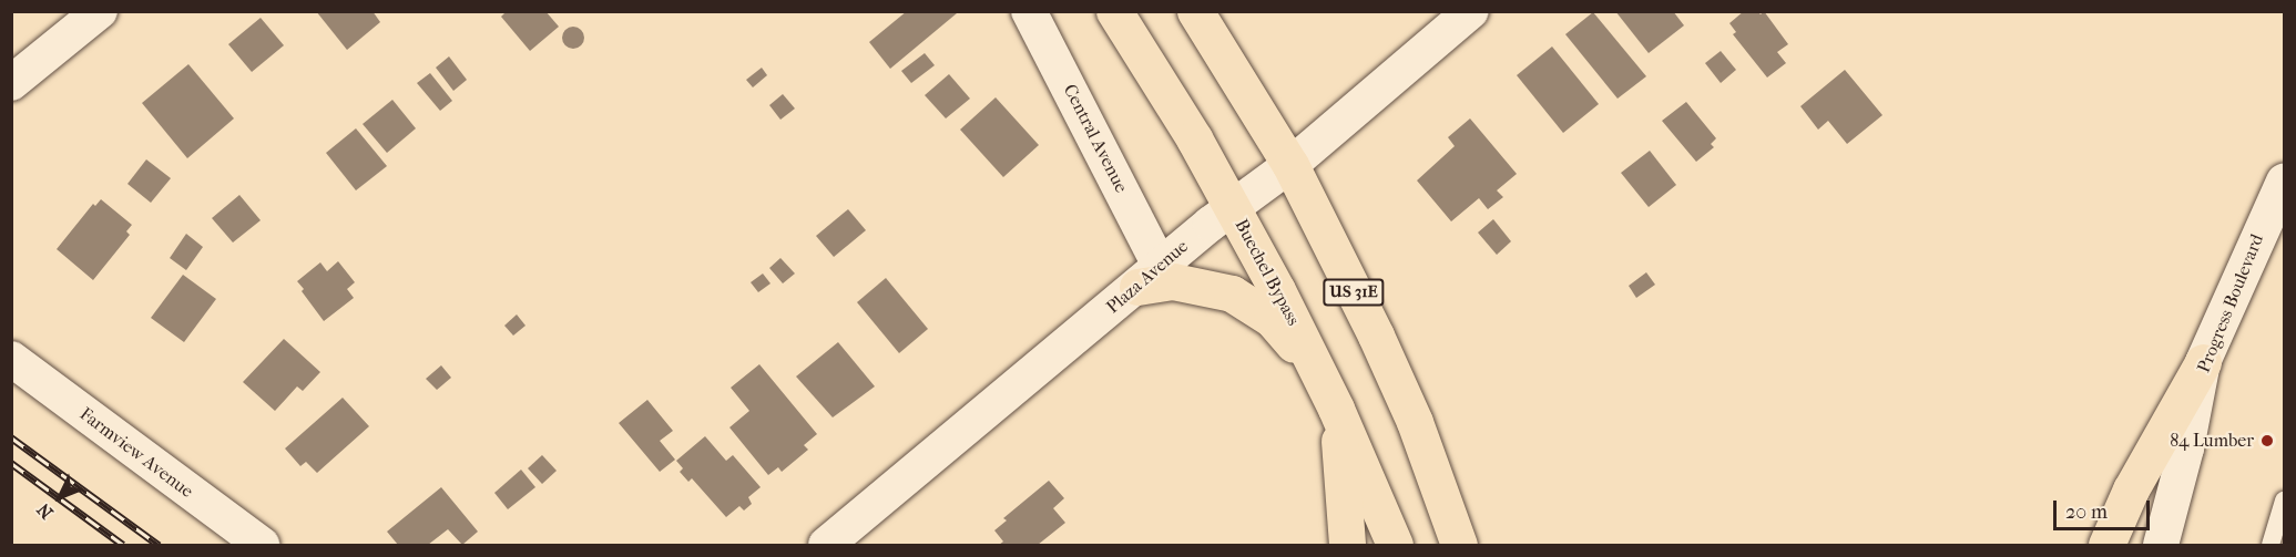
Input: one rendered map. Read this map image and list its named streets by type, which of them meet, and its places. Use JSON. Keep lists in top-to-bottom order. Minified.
{"streets":{"main road":["Buechel Bypass","US 31E"],"street":["Central Avenue","Plaza Avenue","Progress Boulevard","Farmview Avenue"]},"crossings":[["Central Avenue","Plaza Avenue"],["Buechel Bypass","Plaza Avenue"],["Plaza Avenue","US 31E"]],"places":["84 Lumber"],"scale_bar":"20 m","north":"bottom left"}
